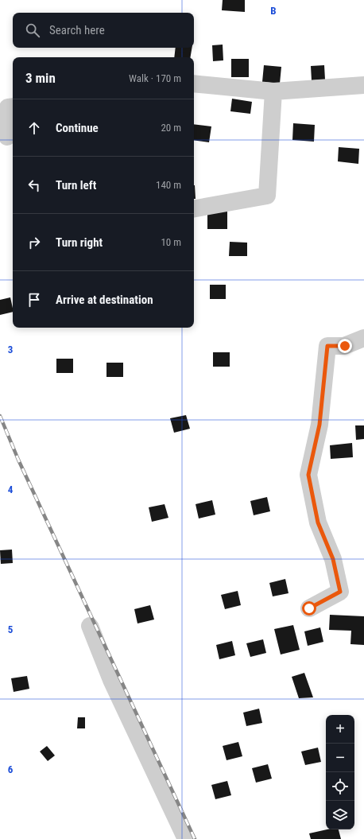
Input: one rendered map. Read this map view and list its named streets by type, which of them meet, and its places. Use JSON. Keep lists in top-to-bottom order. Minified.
{"page":{"search":"Search here","heading":["3 min","Walk · 170 m"],"list":[["Continue","20 m"],["Turn left","140 m"],["Turn right","10 m"],"Arrive at destination"],"map_buttons":["+","−"]},"grid":{"columns":["B"],"rows":["3","4","5","6"]}}
